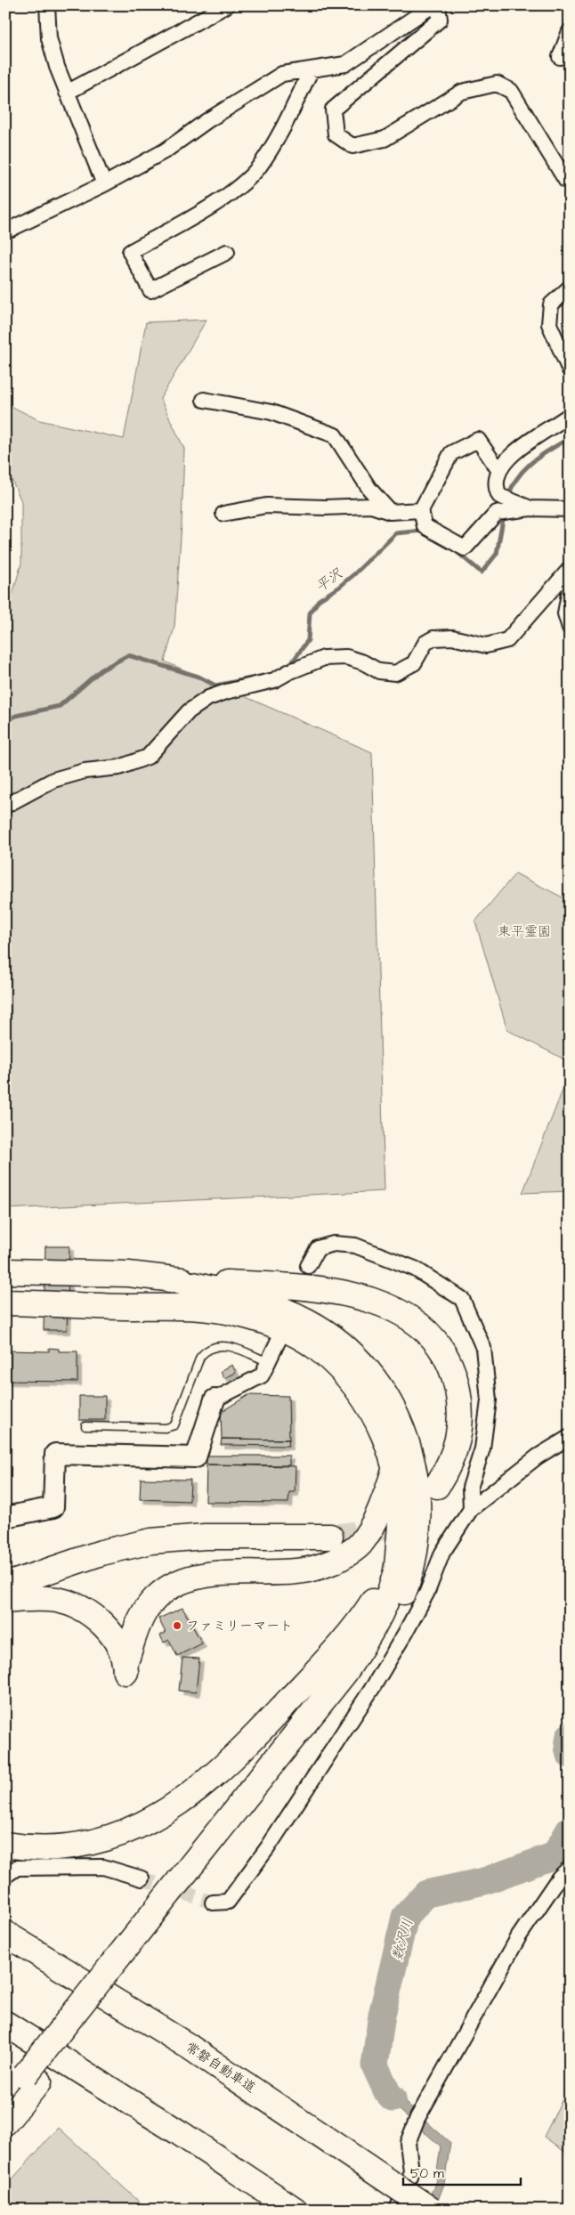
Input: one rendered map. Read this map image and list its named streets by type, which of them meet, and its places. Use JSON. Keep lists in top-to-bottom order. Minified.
{"streets":{"highway":["常磐自動車道"]},"water":["平沢","数沢川"],"parks":["東平霊園"],"places":["ファミリーマート"],"scale_bar":"50 m"}
